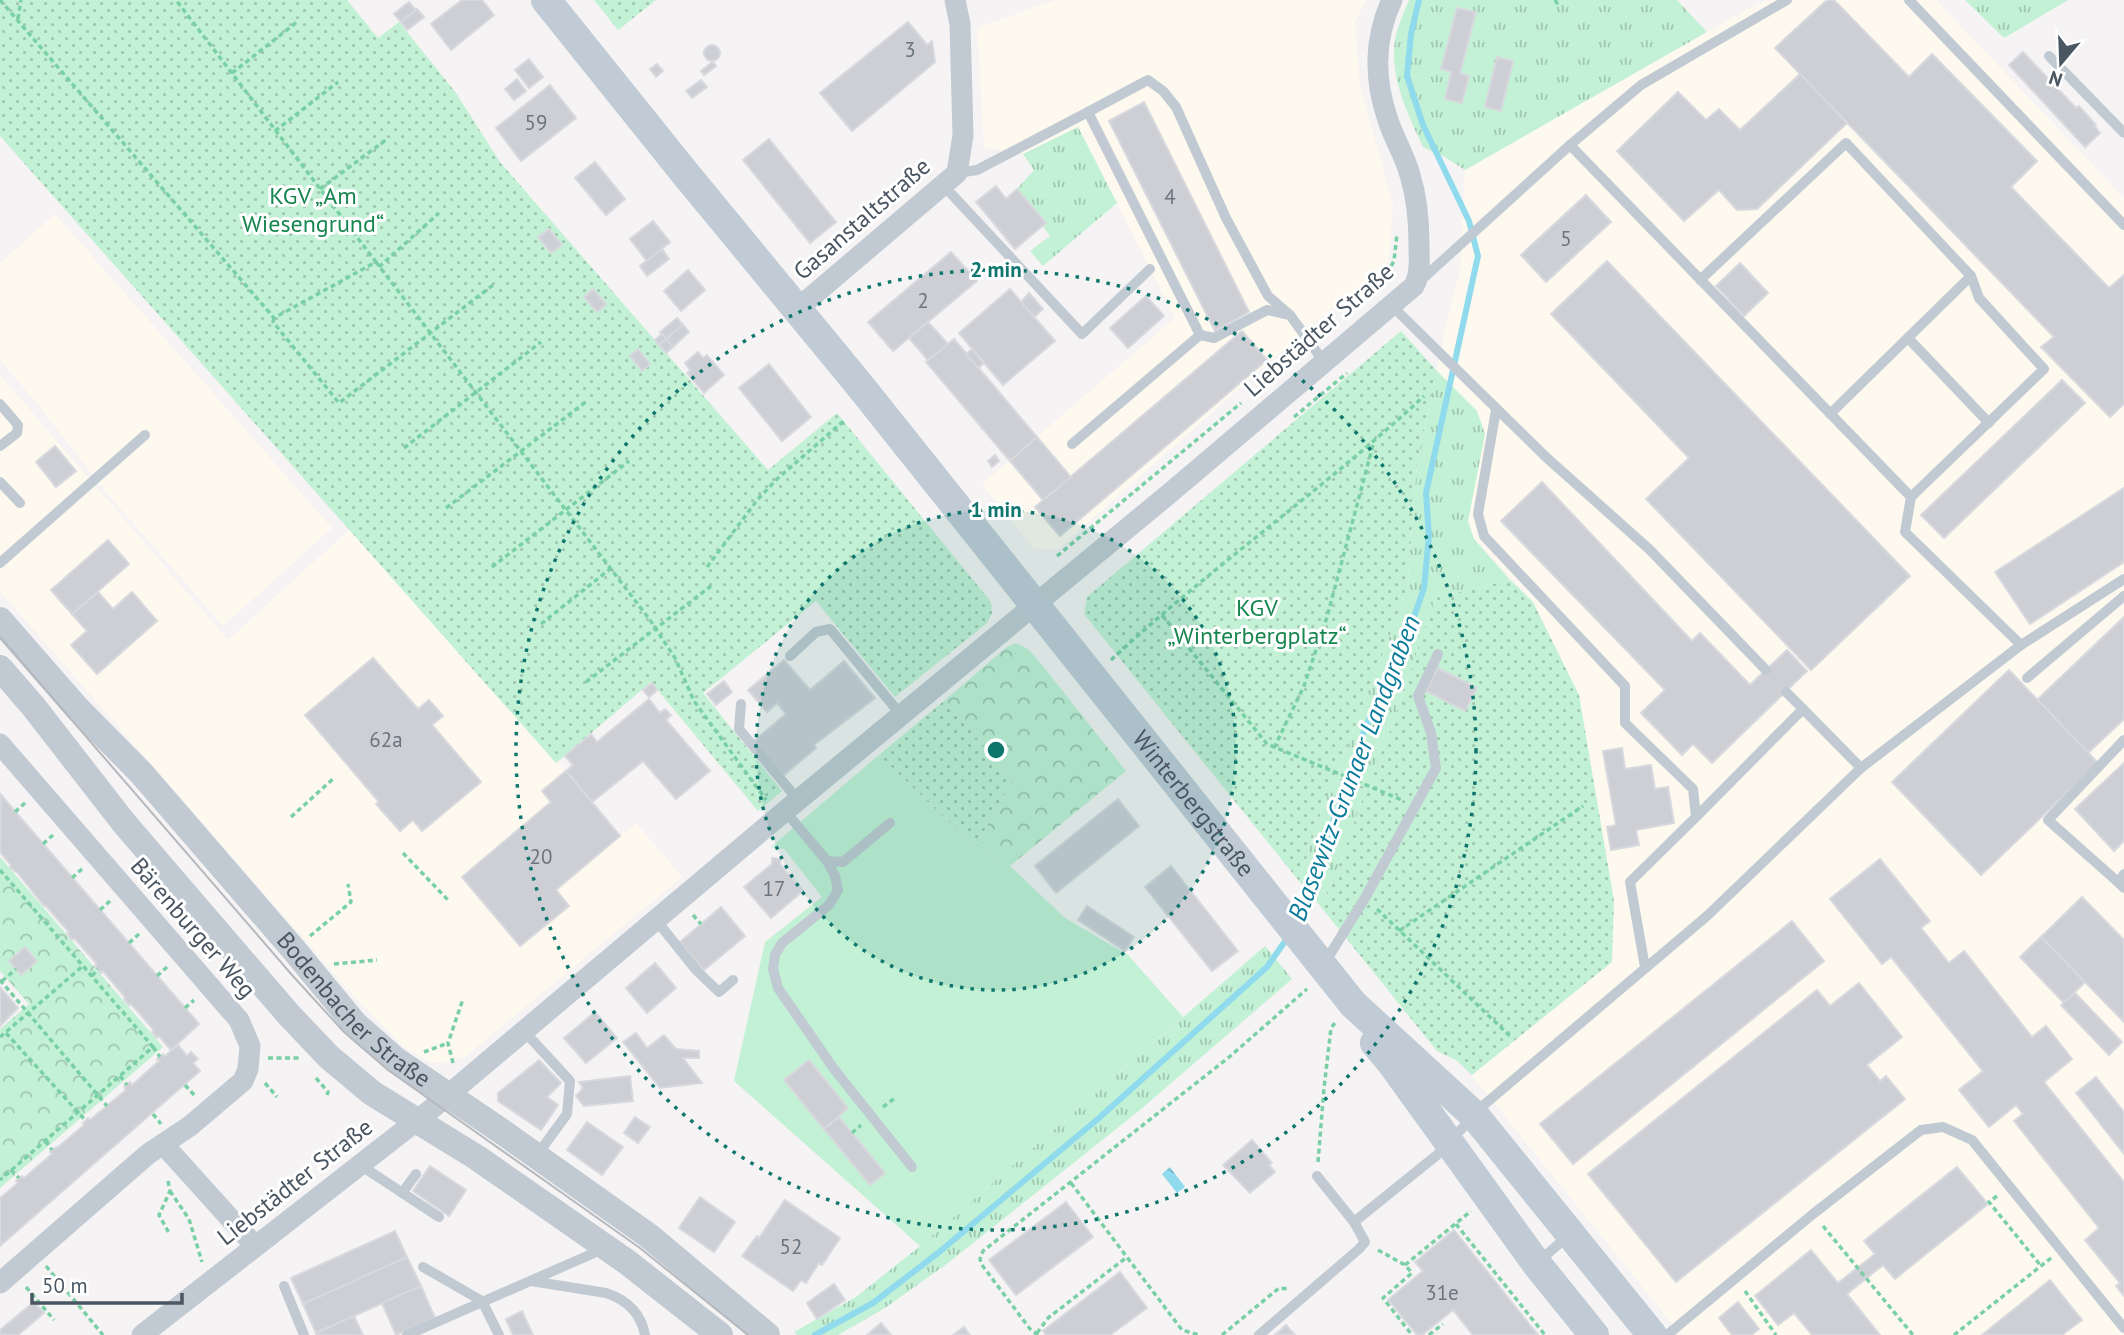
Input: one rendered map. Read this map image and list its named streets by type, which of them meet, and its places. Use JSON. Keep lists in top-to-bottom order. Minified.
{"streets":{"main road":["Winterbergstraße"],"street":["Gasanstaltstraße","Liebstädter Straße","Bärenburger Weg","Bodenbacher Straße"]},"crossings":[["Gasanstaltstraße","Winterbergstraße"],["Liebstädter Straße","Winterbergstraße"],["Liebstädter Straße","Bodenbacher Straße"]],"water":["Blasewitz‐Grunaer Landgraben"],"parks":["KGV „Am Wiesengrund“","KGV „Winterbergplatz“"],"house_numbers":["3","59","4","5","2","62a","20","17","52","31e"],"scale_bar":"50 m","north":"bottom","rings":["2 min","1 min"]}
